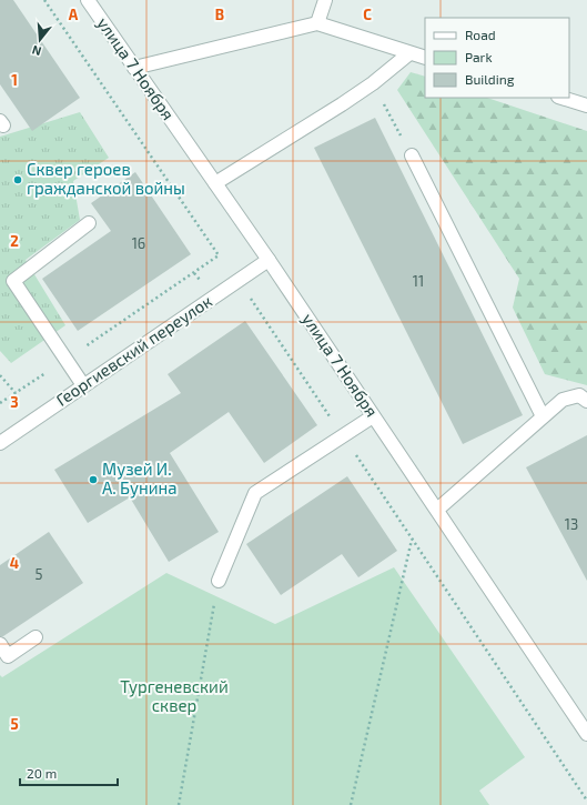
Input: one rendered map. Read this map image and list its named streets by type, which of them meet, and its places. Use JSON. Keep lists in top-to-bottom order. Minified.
{"streets":{"street":["улица 7 Ноября","Георгиевский переулок"]},"crossings":[["улица 7 Ноября","Георгиевский переулок"]],"parks":["Тургеневский сквер"],"places":["Сквер героев гражданской войны","Музей И. А. Бунина"],"house_numbers":["16","11","13","5"],"legend":["Road","Park","Building"],"scale_bar":"20 m","north":"bottom","grid":{"columns":["A","B","C"],"rows":["1","2","3","4","5"]}}
